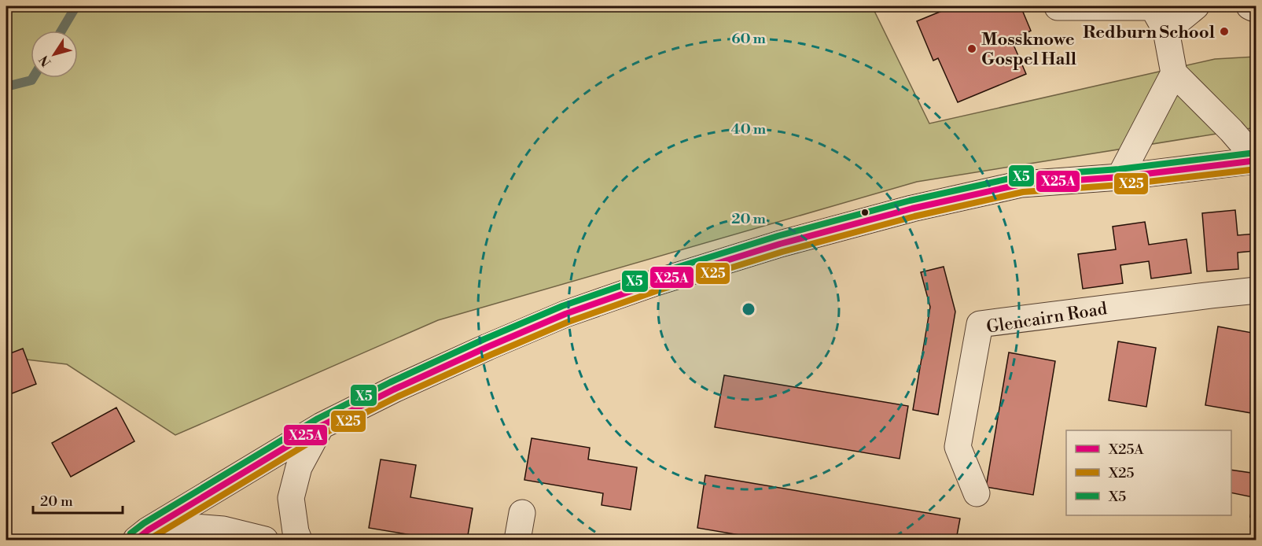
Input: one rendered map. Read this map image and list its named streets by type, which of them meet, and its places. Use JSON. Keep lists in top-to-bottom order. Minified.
{"streets":{"street":["Glencairn Road"]},"places":["Redburn School","Mossknowe Gospel Hall"],"lines":["transit line X5","transit line X25A","transit line X25"],"legend":["X25A","X25","X5"],"scale_bar":"20 m","north":"bottom left","rings":["60 m","40 m","20 m"]}
